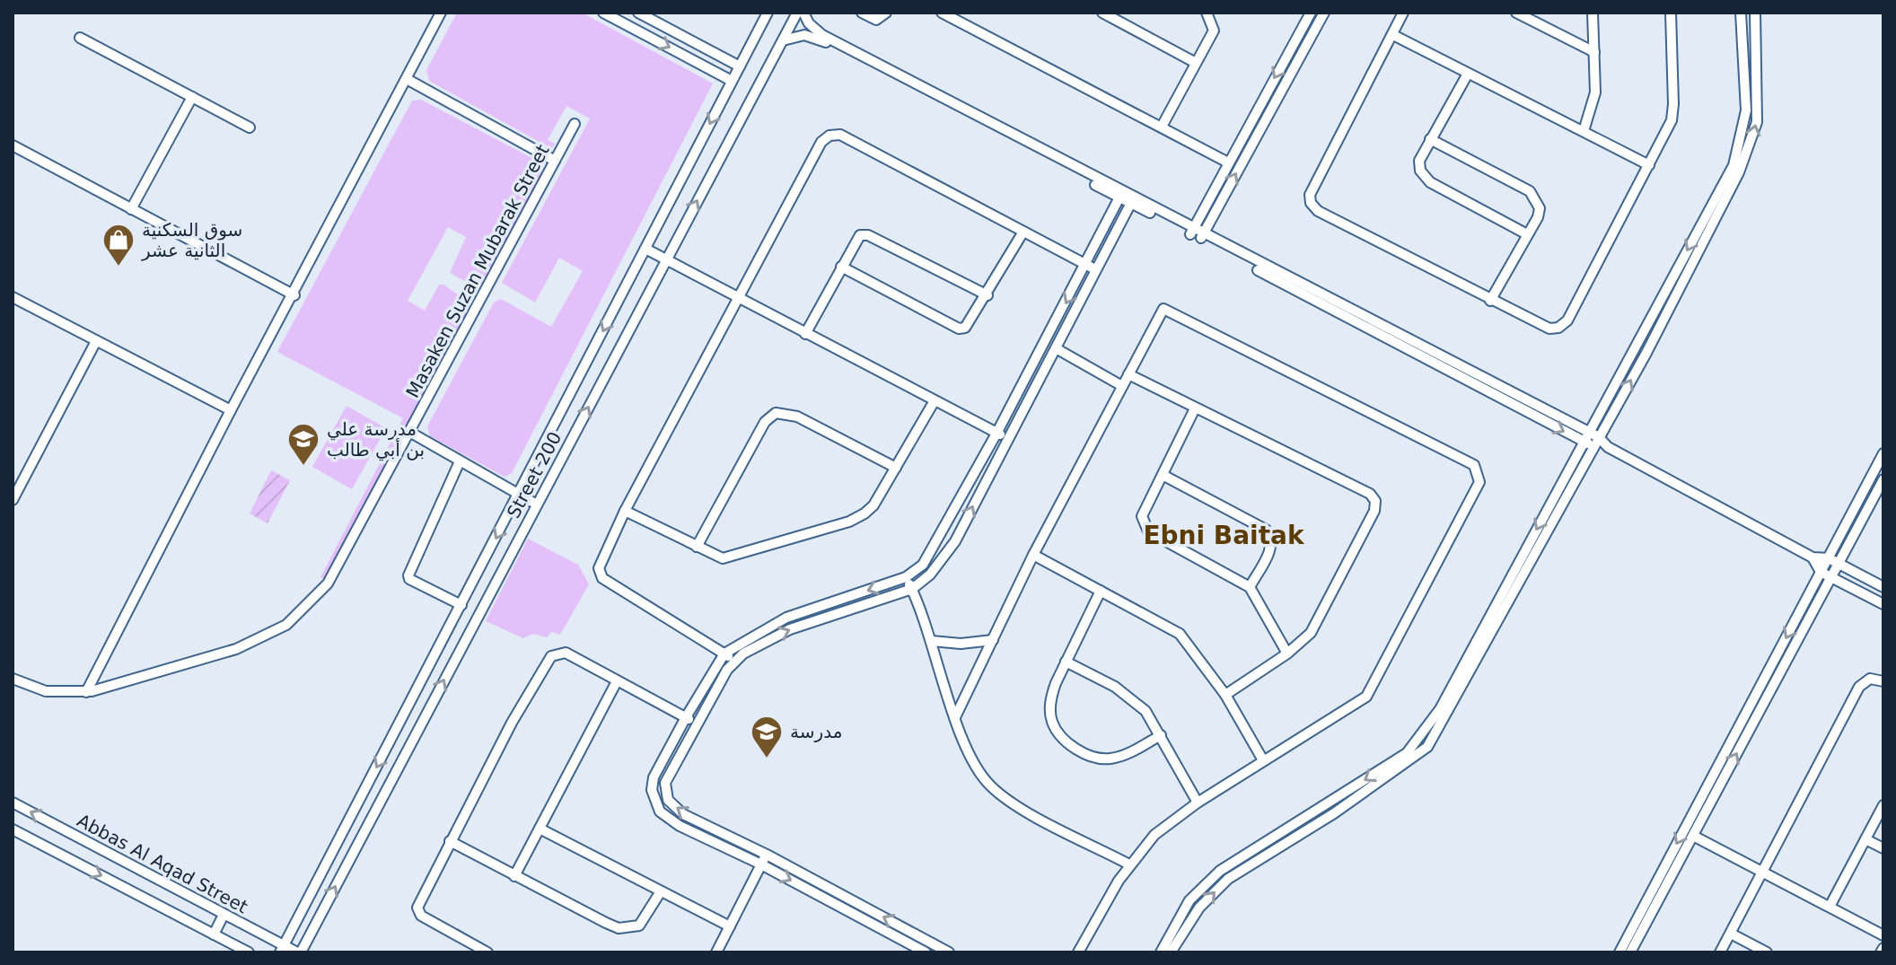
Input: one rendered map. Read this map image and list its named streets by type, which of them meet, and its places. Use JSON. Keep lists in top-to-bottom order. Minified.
{"streets":{"street":["Masaken Suzan Mubarak Street","Street 200","Abbas Al Aqad Street"]},"crossings":[["Street 200","Abbas Al Aqad Street"]],"districts":["Ebni Baitak"],"places":{"shop":["سوق السكنية الثانية عشر"],"school or university":["مدرسة علي بن أبي طالب","مدرسة"]}}
